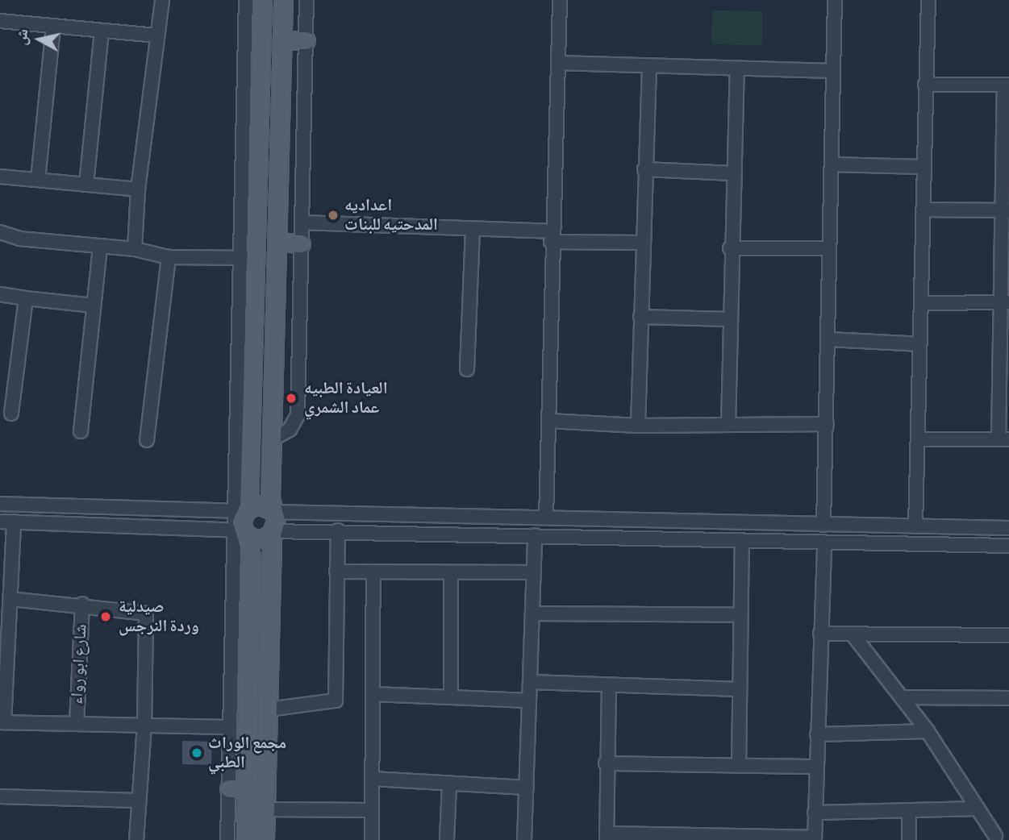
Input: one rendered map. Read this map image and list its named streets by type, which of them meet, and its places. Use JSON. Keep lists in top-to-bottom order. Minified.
{"streets":{"street":["شارع ابو رواء"]},"places":["اعداديه المدحتيه للبنات","العيادة الطبيه عماد الشمري","صيدلية وردة النرجس","مجمع الوراث الطبي"],"north":"left"}
